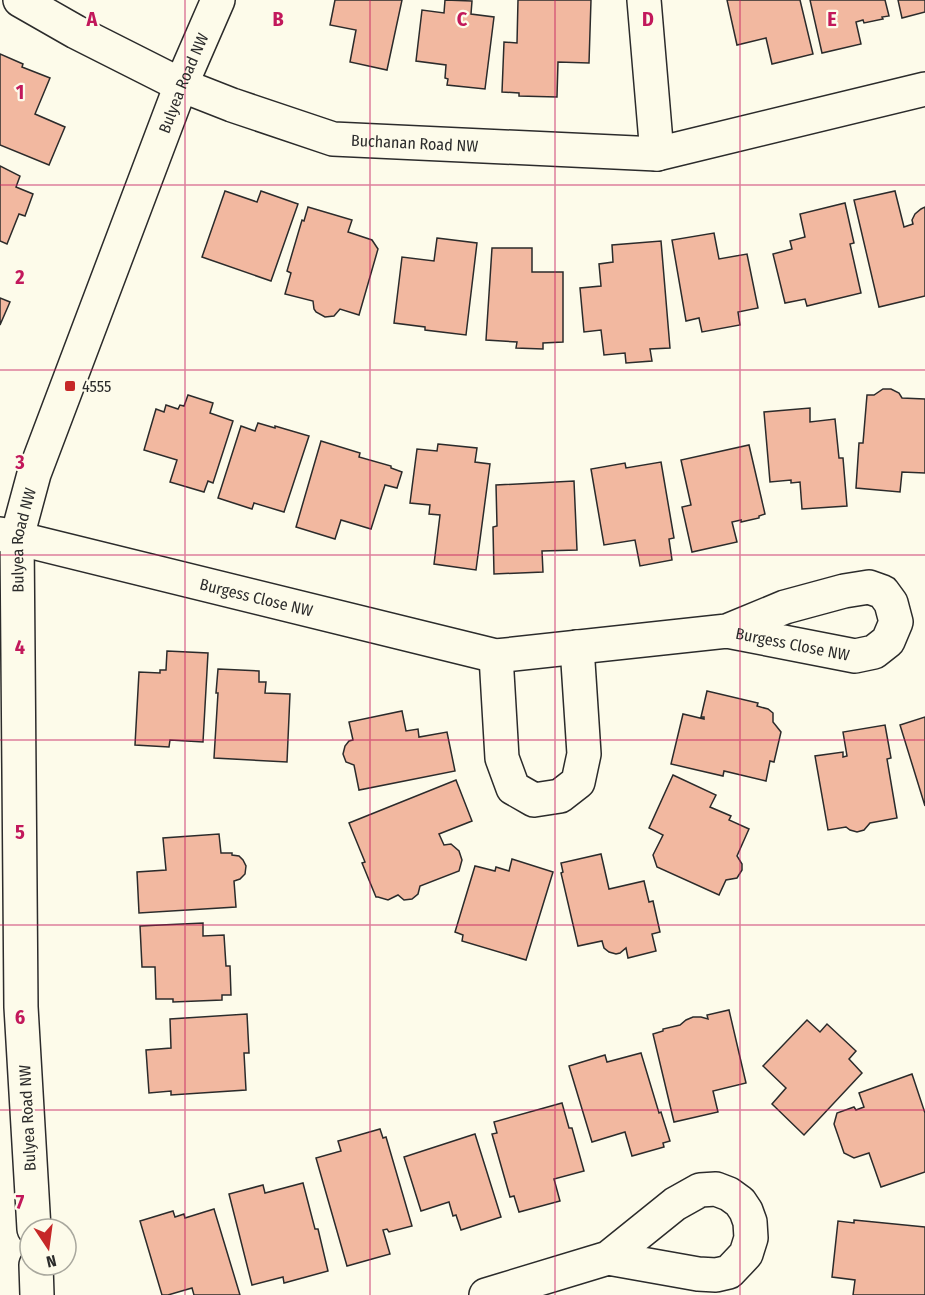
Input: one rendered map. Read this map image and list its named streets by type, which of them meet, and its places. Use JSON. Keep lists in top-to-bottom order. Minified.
{"streets":{"street":["Bulyea Road NW","Buchanan Road NW","Burgess Close NW"]},"crossings":[["Bulyea Road NW","Buchanan Road NW"],["Bulyea Road NW","Burgess Close NW"]],"places":{"transit":["4555"]},"north":"bottom","grid":{"columns":["A","B","C","D","E"],"rows":["1","2","3","4","5","6","7"]}}
